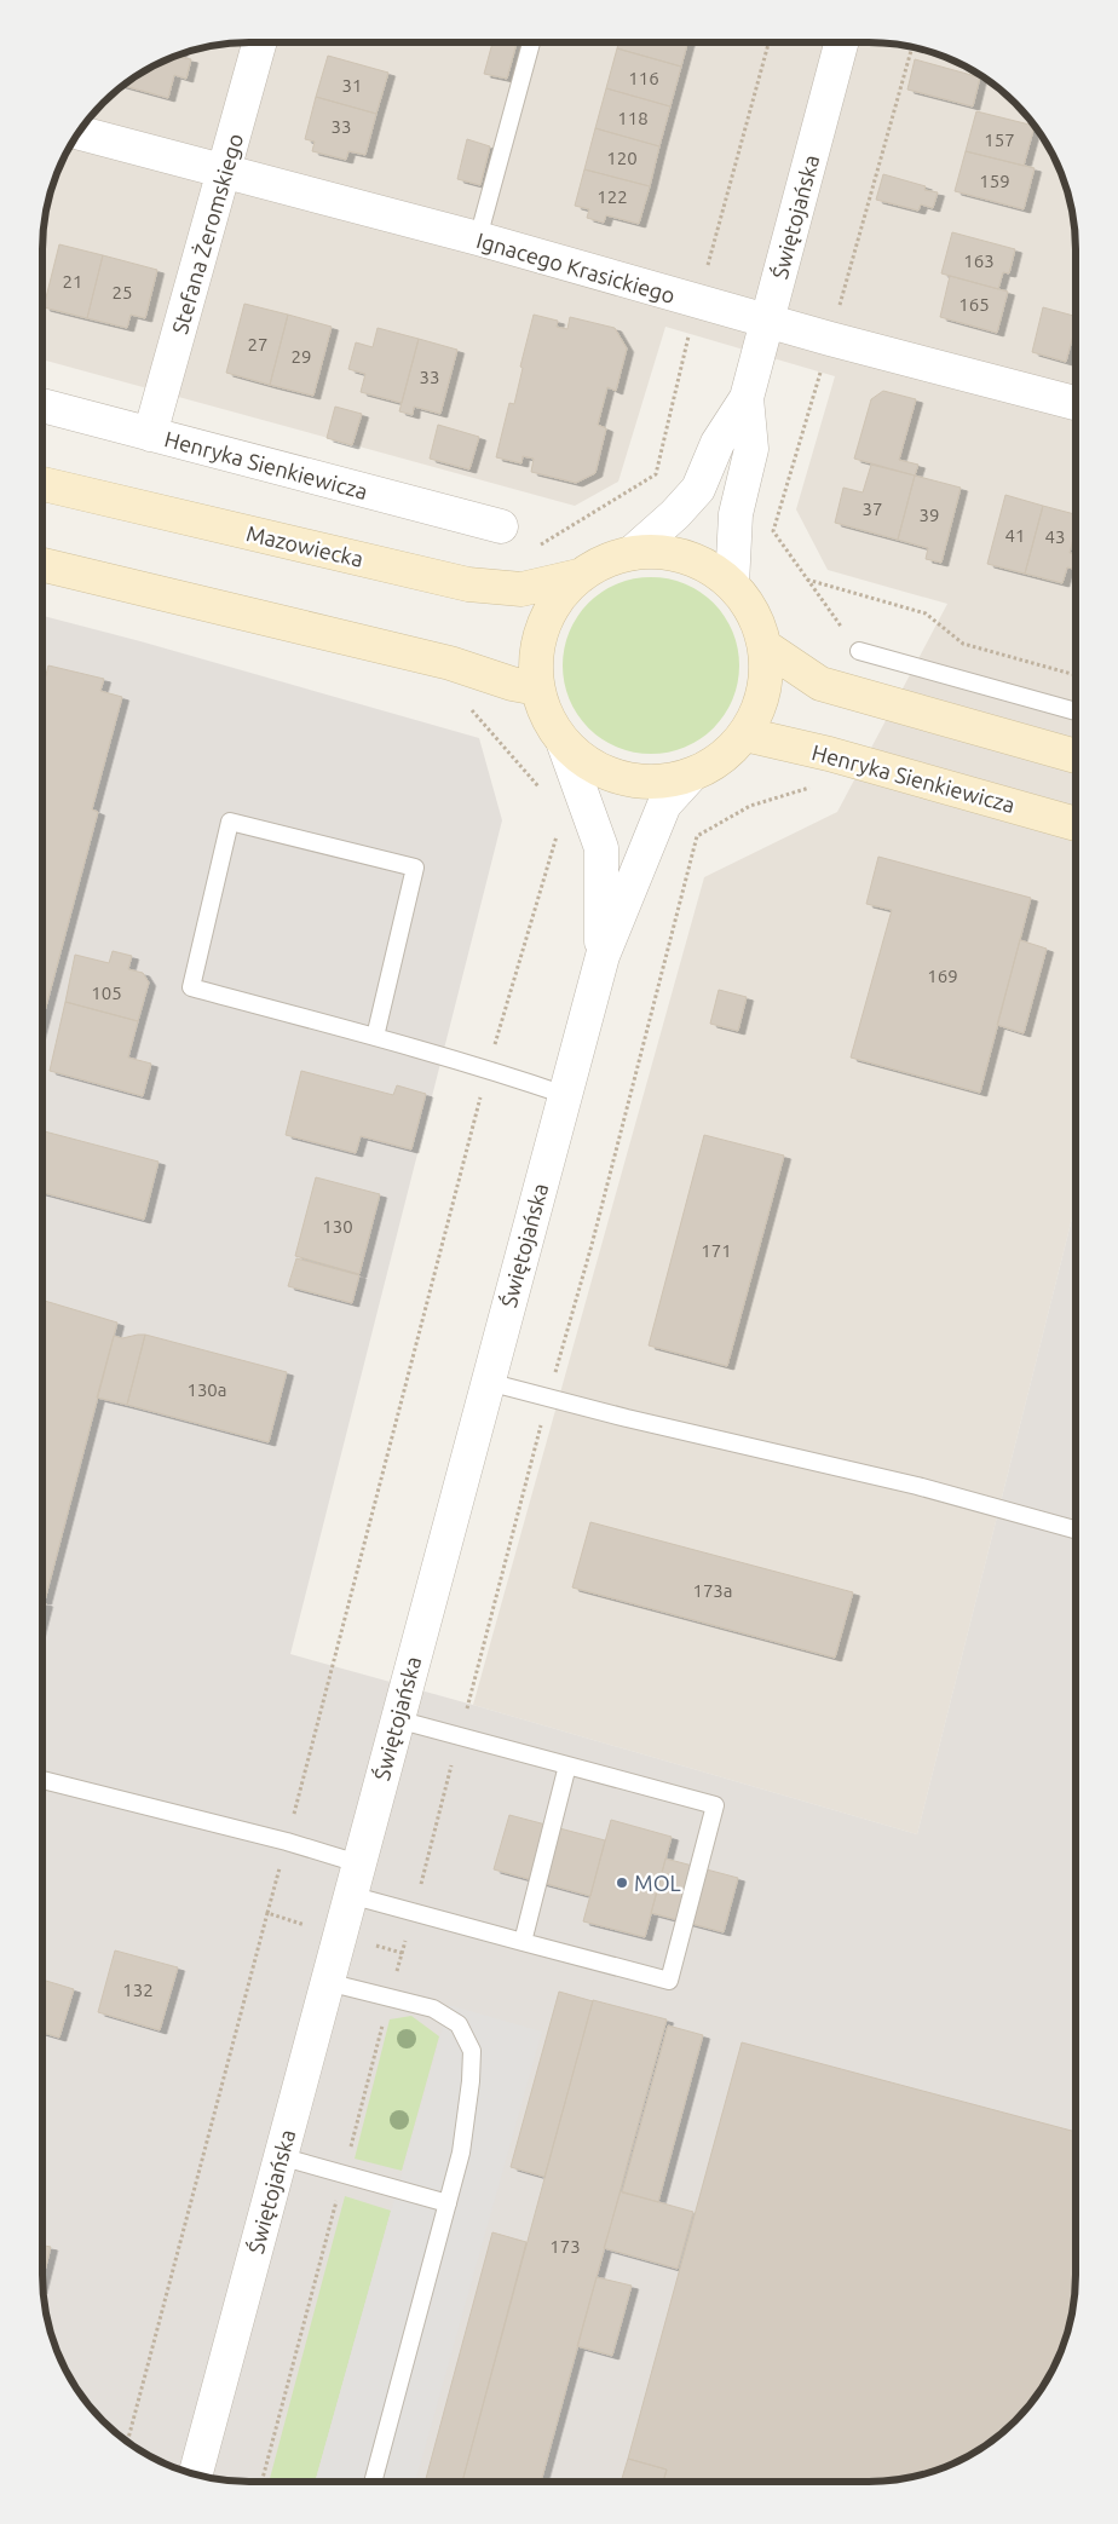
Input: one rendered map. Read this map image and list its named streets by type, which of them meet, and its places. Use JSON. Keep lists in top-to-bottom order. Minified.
{"streets":{"main road":["Henryka Sienkiewicza","Mazowiecka"],"street":["Świętojańska","Stefana Żeromskiego","Ignacego Krasickiego"]},"crossings":[["Świętojańska","Ignacego Krasickiego"],["Stefana Żeromskiego","Ignacego Krasickiego"],["Stefana Żeromskiego","Henryka Sienkiewicza"]],"places":["MOL"],"house_numbers":["116","31","118","33","157","120","159","122","163","21","25","165","27","29","33","37","39","41","43","169","105","130","171","130a","173a","132","173"]}
